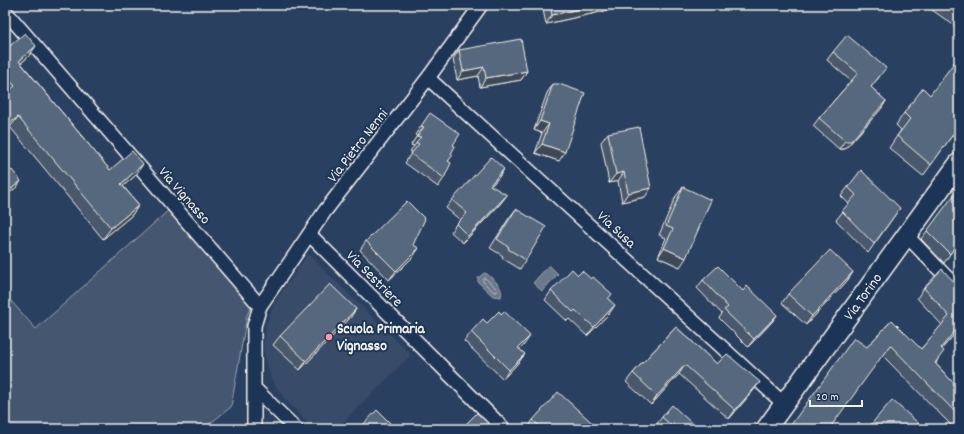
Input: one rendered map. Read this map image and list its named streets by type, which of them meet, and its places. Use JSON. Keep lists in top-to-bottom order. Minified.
{"streets":{"street":["Via Pietro Nenni","Via Vignasso","Via Susa","Via Sestriere","Via Torino"]},"crossings":[["Via Pietro Nenni","Via Vignasso"],["Via Pietro Nenni","Via Susa"],["Via Pietro Nenni","Via Sestriere"],["Via Susa","Via Torino"]],"places":["Scuola Primaria Vignasso"],"scale_bar":"20 m"}
